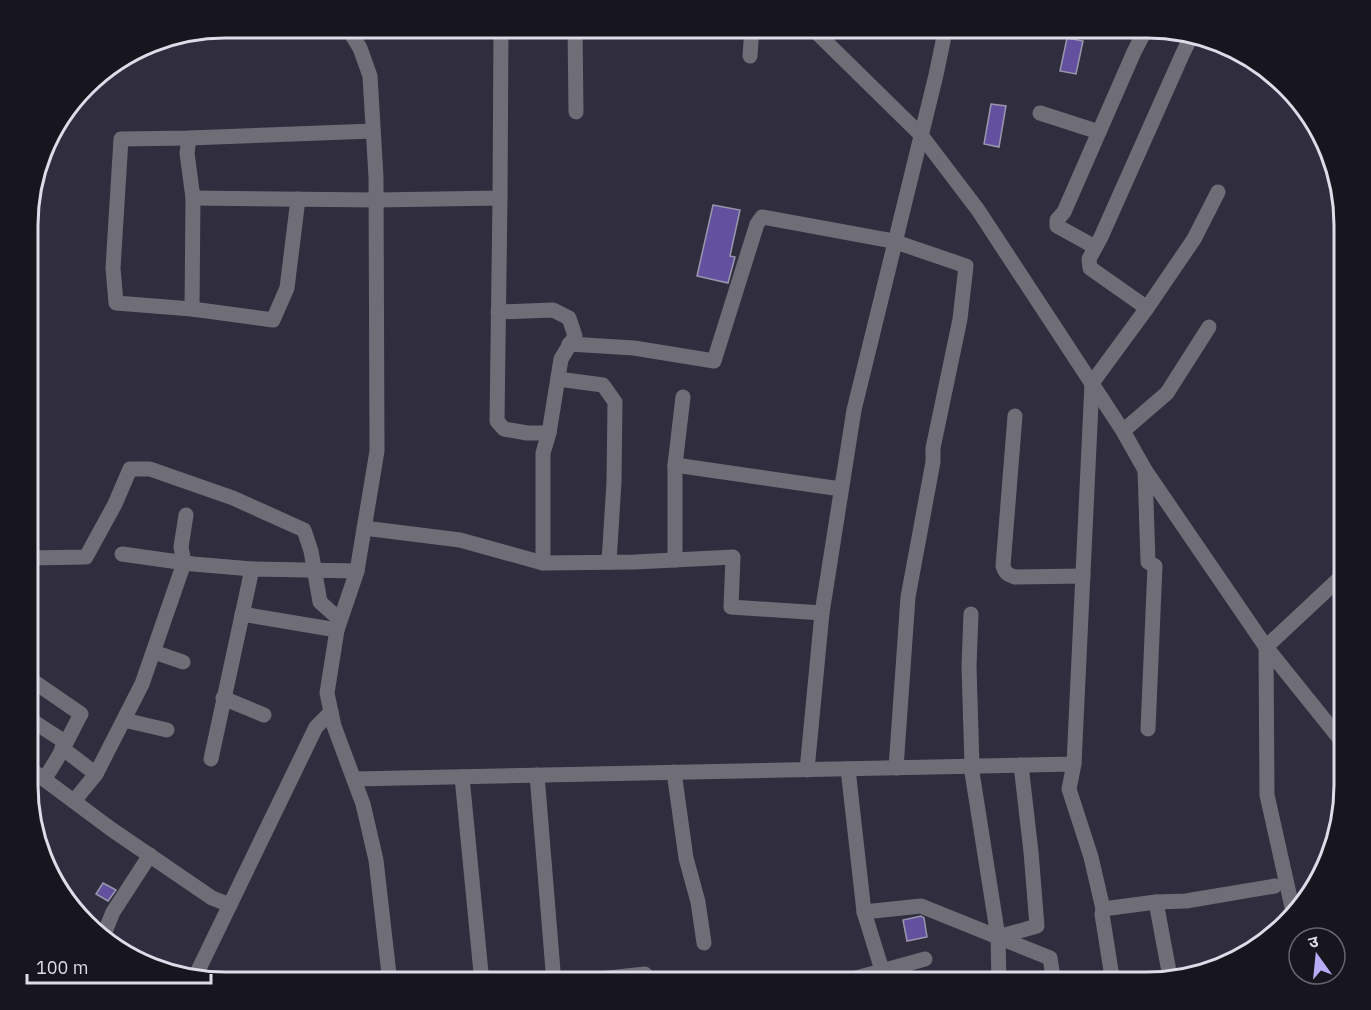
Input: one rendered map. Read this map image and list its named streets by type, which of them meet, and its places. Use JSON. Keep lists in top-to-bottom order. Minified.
{"scale_bar":"100 m","north":"top"}
